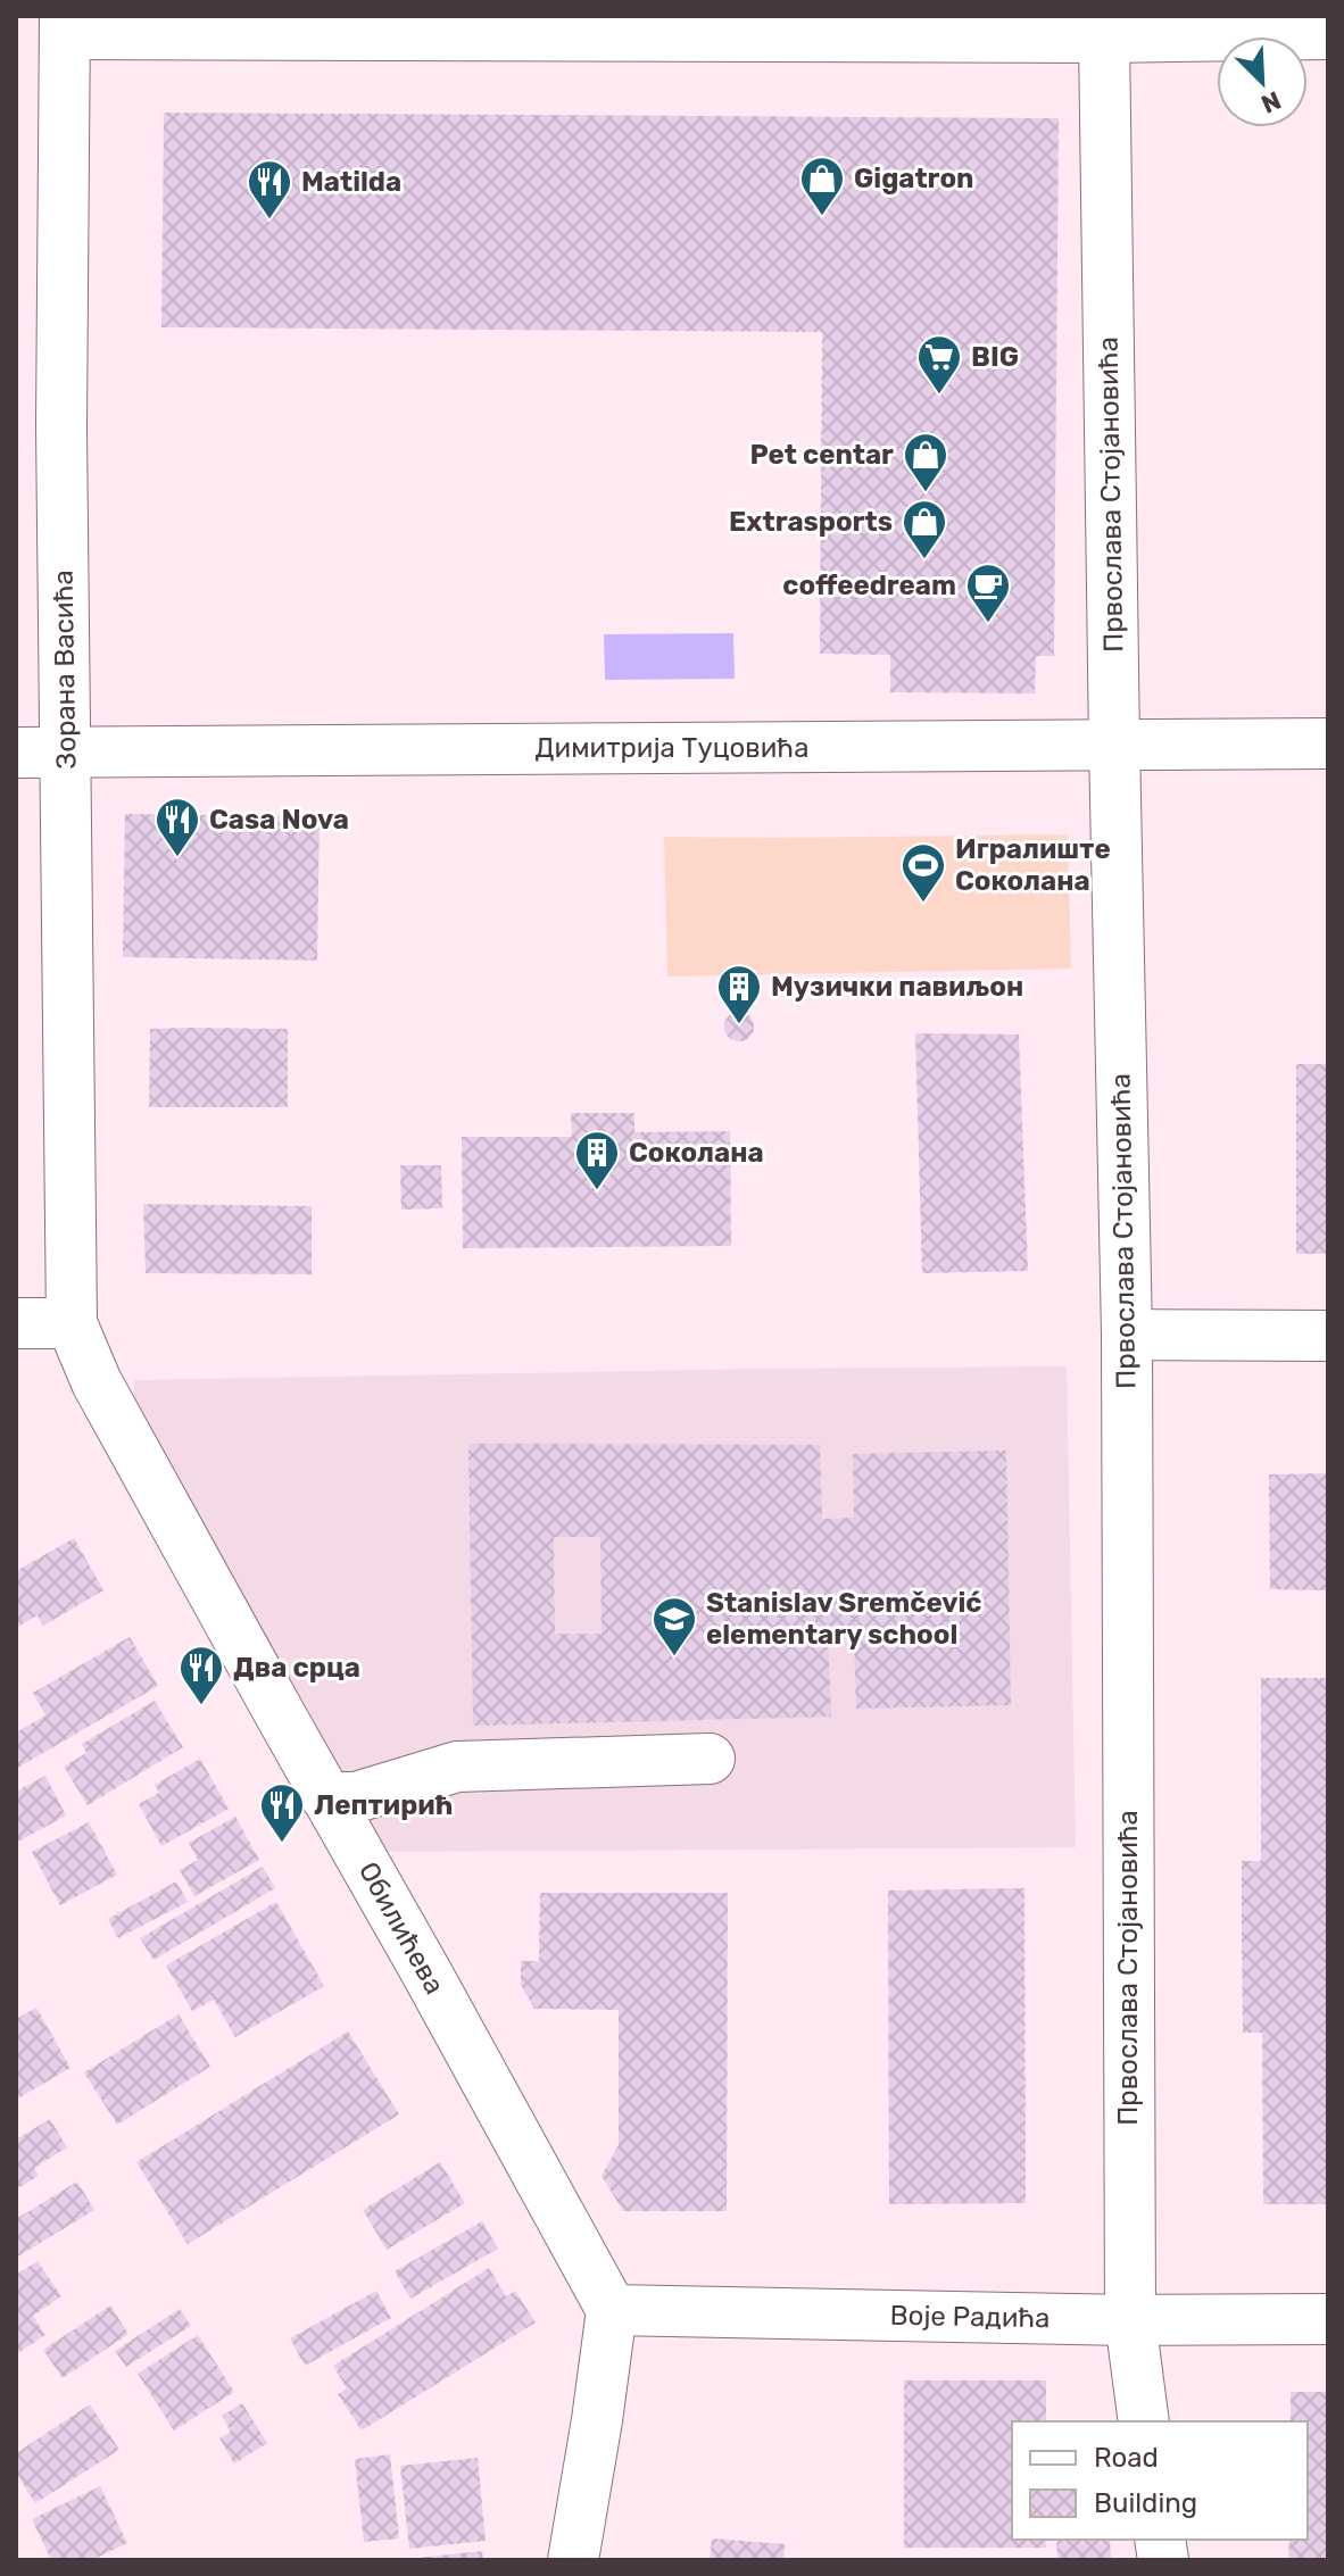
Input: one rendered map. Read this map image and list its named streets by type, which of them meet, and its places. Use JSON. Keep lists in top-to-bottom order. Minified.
{"streets":{"street":["Првослава Стојановића","Зорана Васића","Димитрија Туцовића","Обилићева","Воје Радића"]},"crossings":[["Првослава Стојановића","Димитрија Туцовића"],["Првослава Стојановића","Воје Радића"],["Зорана Васића","Димитрија Туцовића"],["Зорана Васића","Обилићева"],["Обилићева","Воје Радића"]],"places":{"shop":["Gigatron","Pet centar","Extrasports"],"restaurant":["Matilda","Casa Nova","Два срца","Лептирић"],"supermarket":["BIG"],"cafe":["coffeedream"],"sports":["Игралиште Соколана"],"building":["Музички павиљон","Соколана"],"school or university":["Stanislav Sremčević elementary school"]},"legend":["Road","Building"],"north":"bottom right"}
